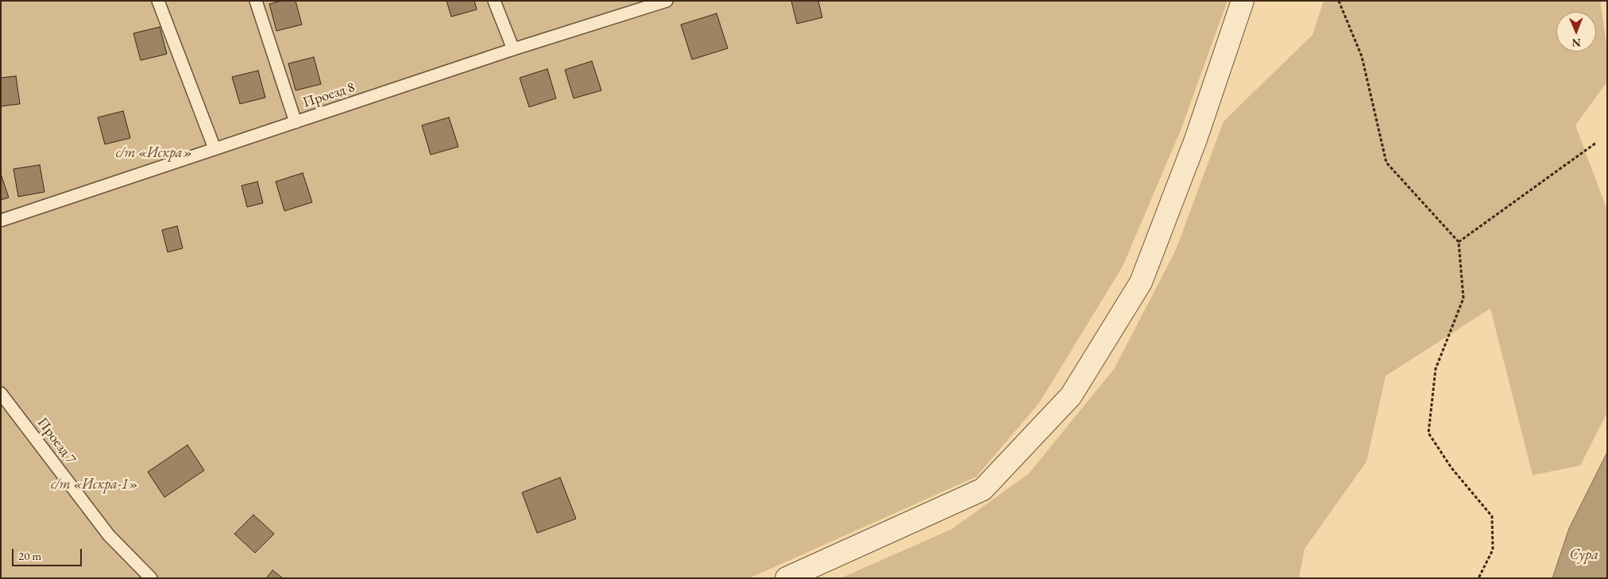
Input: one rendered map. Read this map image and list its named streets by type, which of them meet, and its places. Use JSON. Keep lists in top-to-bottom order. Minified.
{"streets":{"lane":["Проезд 8","Проезд 7"]},"water":["Сура"],"parks":["с/т «Искра»","с/т «Искра-1»"],"scale_bar":"20 m","north":"bottom"}
